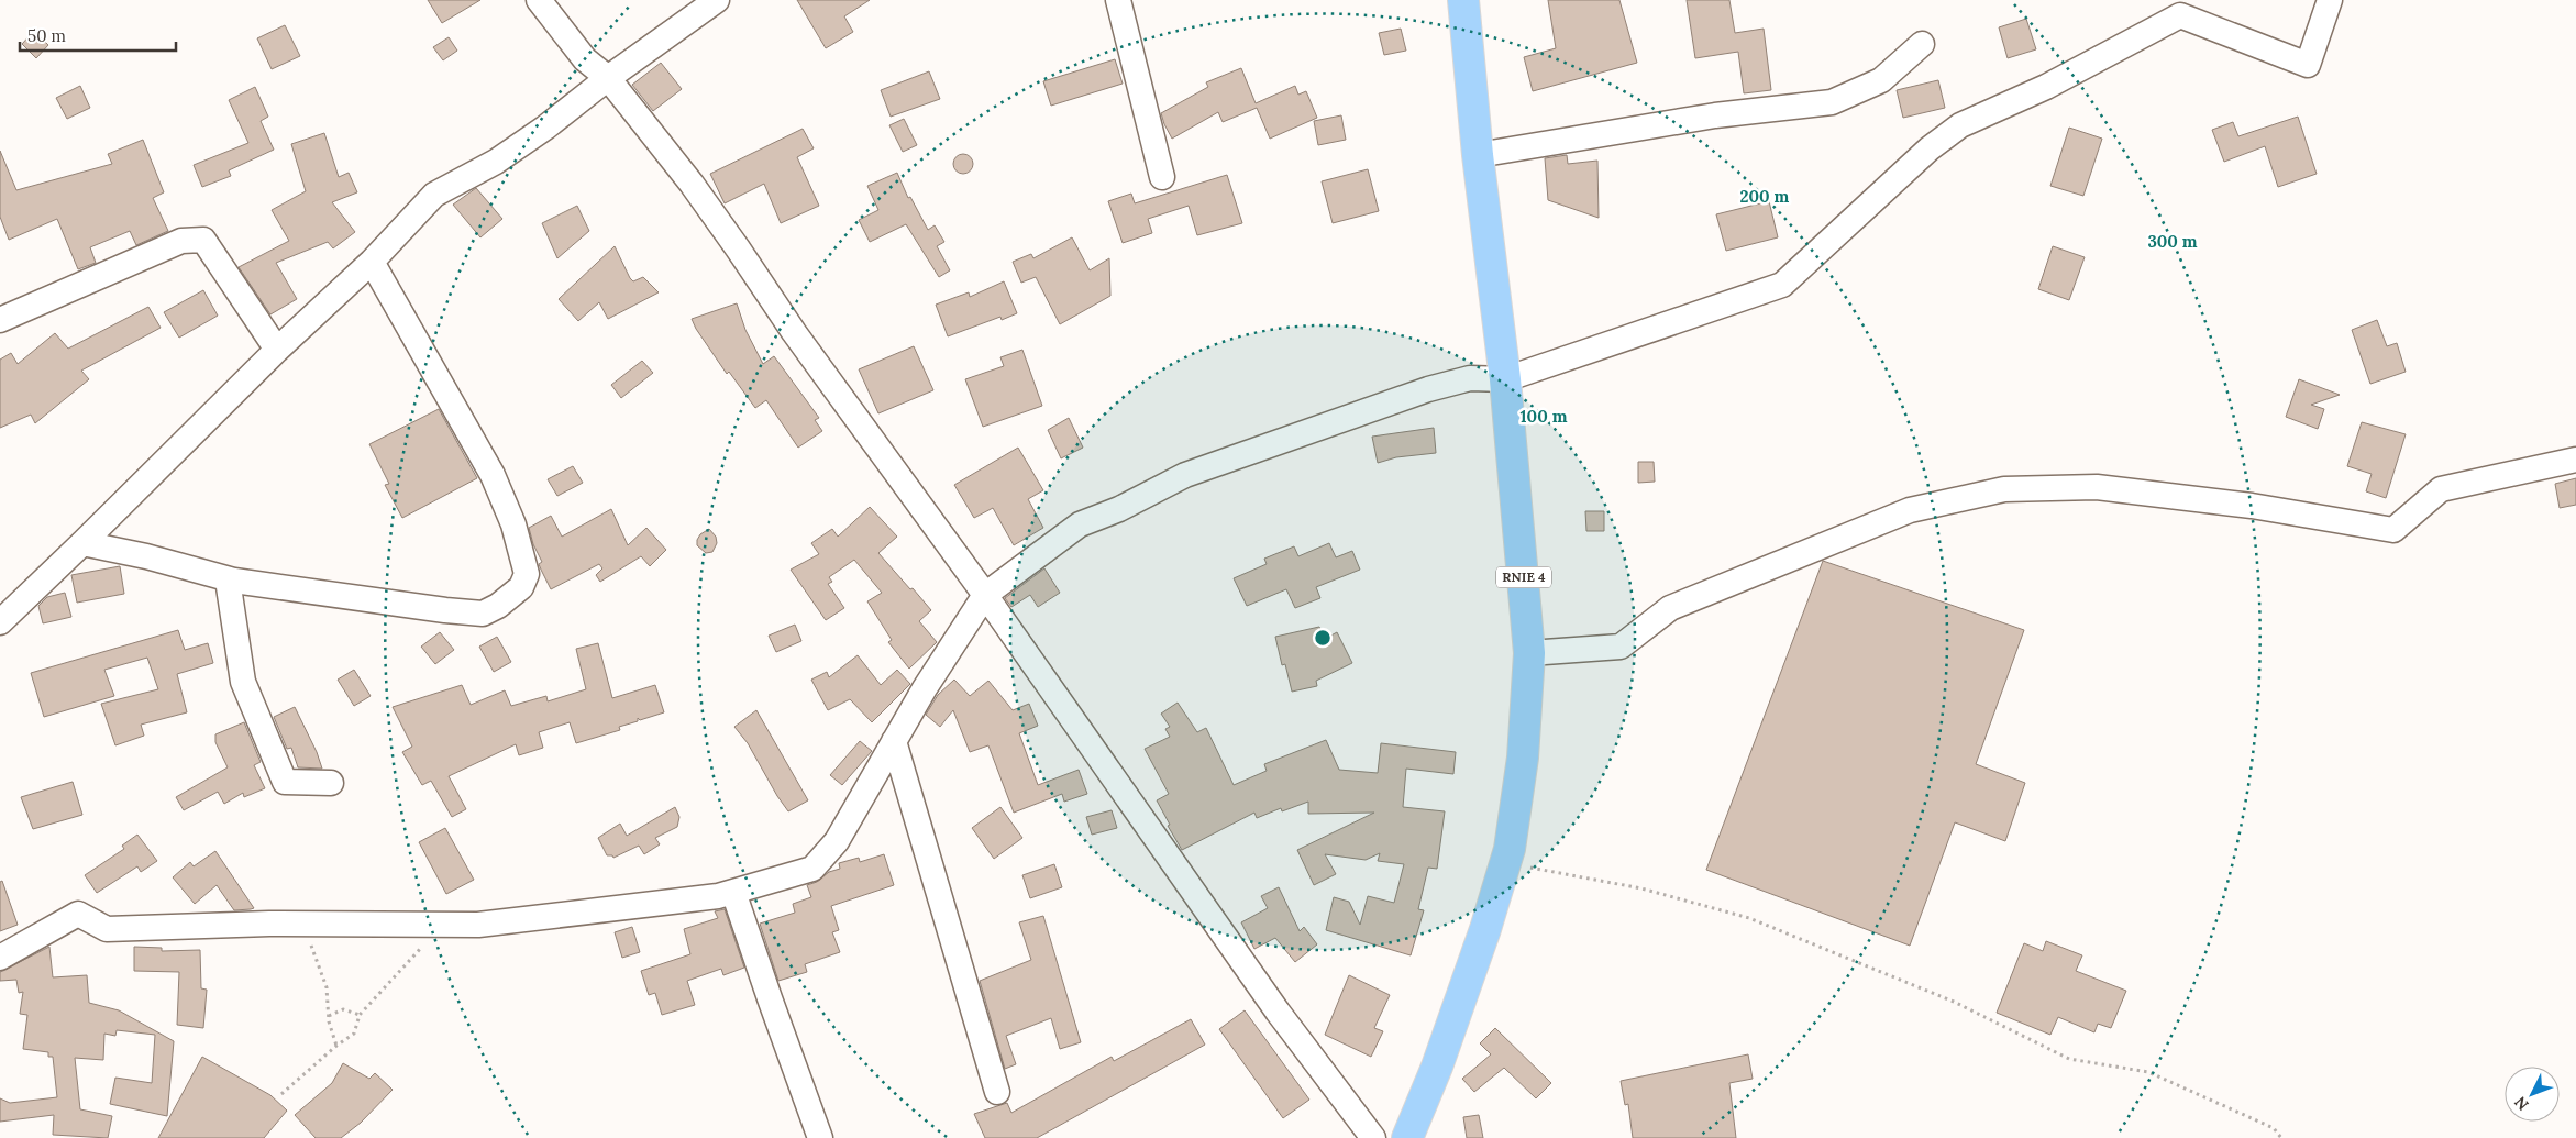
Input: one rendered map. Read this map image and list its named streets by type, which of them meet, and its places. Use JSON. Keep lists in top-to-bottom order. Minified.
{"streets":{"main road":["RNIE 4"]},"scale_bar":"50 m","north":"bottom left","rings":["200 m","300 m","100 m"]}
